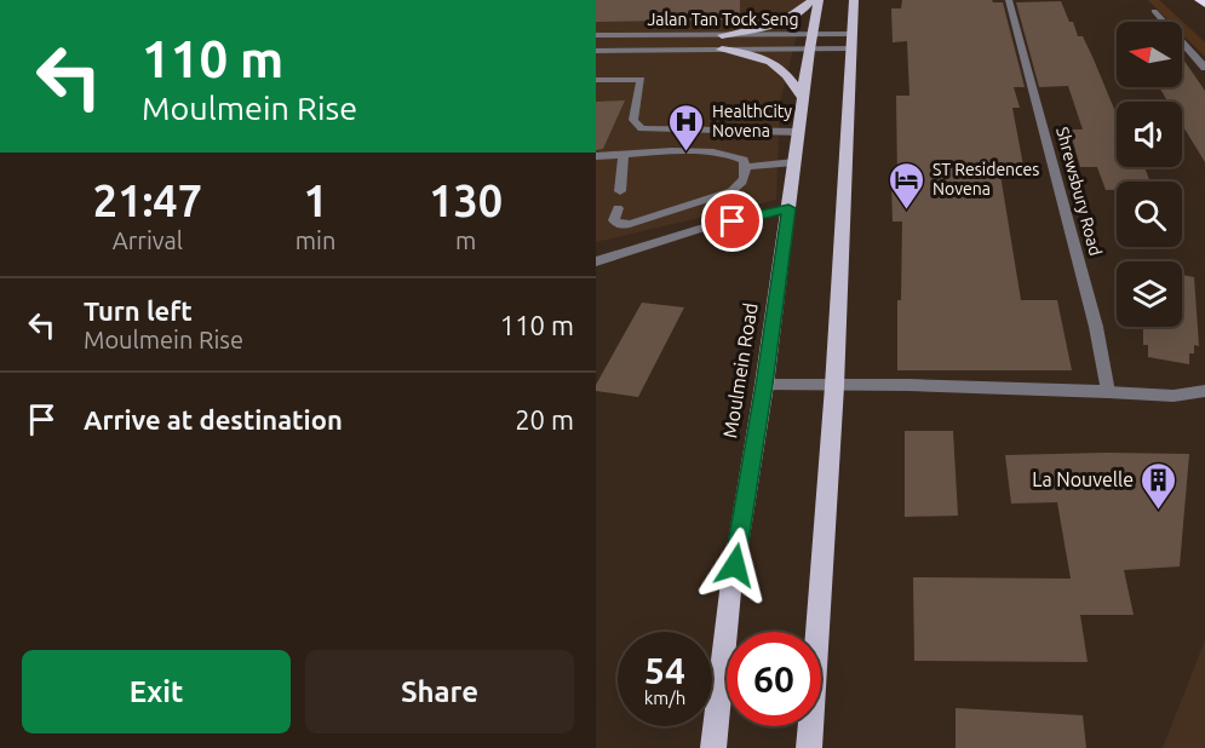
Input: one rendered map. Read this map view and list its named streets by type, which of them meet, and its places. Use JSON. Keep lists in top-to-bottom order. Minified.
{"streets":{"main road":["Moulmein Road"],"street":["Jalan Tan Tock Seng","Shrewsbury Road"]},"crossings":[["Jalan Tan Tock Seng","Moulmein Road"]],"places":{"hospital":["HealthCity Novena"],"hotel":["ST Residences Novena"],"building":["La Nouvelle"]},"north":"left","page":{"turn":["110 m","Moulmein Rise"],"eta":["21:47","Arrival","1","min","130","m"],"list":[{"name":"Turn left","note":"Moulmein Rise","value":"110 m"},{"name":"Arrive at destination","value":"20 m"}],"speed":"54 km/h","limit":"60","buttons":["Exit","Share"]}}
